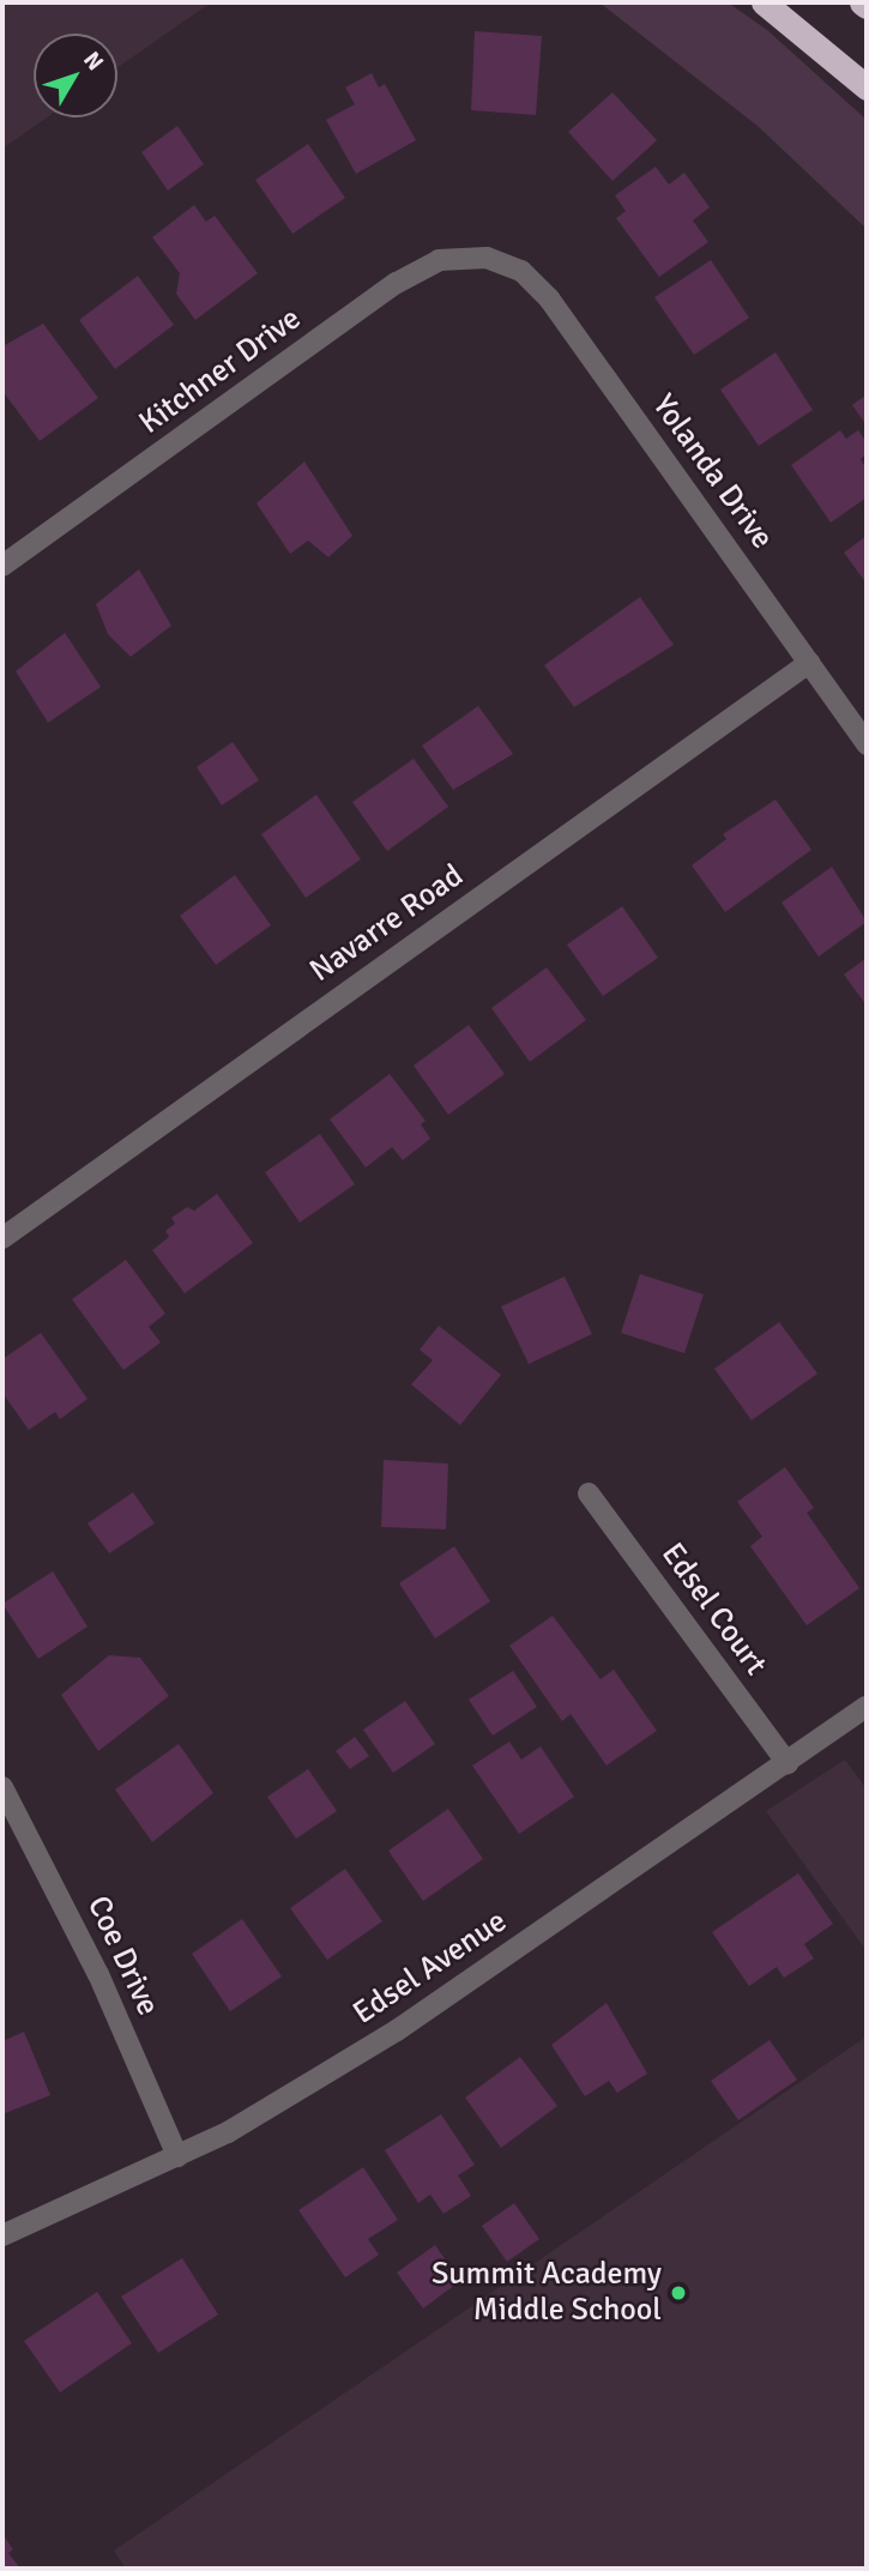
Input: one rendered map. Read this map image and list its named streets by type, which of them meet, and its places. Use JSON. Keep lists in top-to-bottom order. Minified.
{"streets":{"street":["Kitchner Drive","Yolanda Drive","Navarre Road","Edsel Court","Coe Drive","Edsel Avenue"]},"crossings":[["Kitchner Drive","Yolanda Drive"],["Yolanda Drive","Navarre Road"],["Edsel Court","Edsel Avenue"],["Coe Drive","Edsel Avenue"]],"places":["Summit Academy Middle School"],"north":"top right"}
